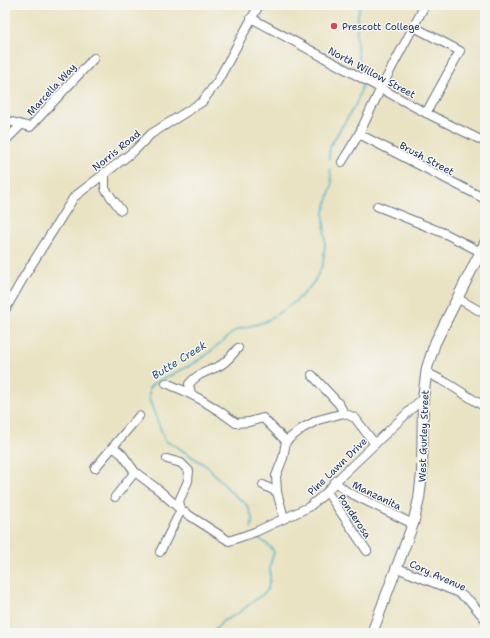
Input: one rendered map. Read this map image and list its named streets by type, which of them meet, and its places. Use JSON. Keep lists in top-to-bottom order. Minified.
{"streets":{"main road":["West Gurley Street"],"street":["North Willow Street","Marcella Way","Norris Road","Brush Street","Pine Lawn Drive","Manzanita","Ponderosa","Cory Avenue"]},"crossings":[["North Willow Street","Norris Road"],["West Gurley Street","Pine Lawn Drive"],["West Gurley Street","Manzanita"],["West Gurley Street","Cory Avenue"],["Pine Lawn Drive","Manzanita"],["Pine Lawn Drive","Ponderosa"]],"water":["Butte Creek"],"places":["Prescott College"]}
